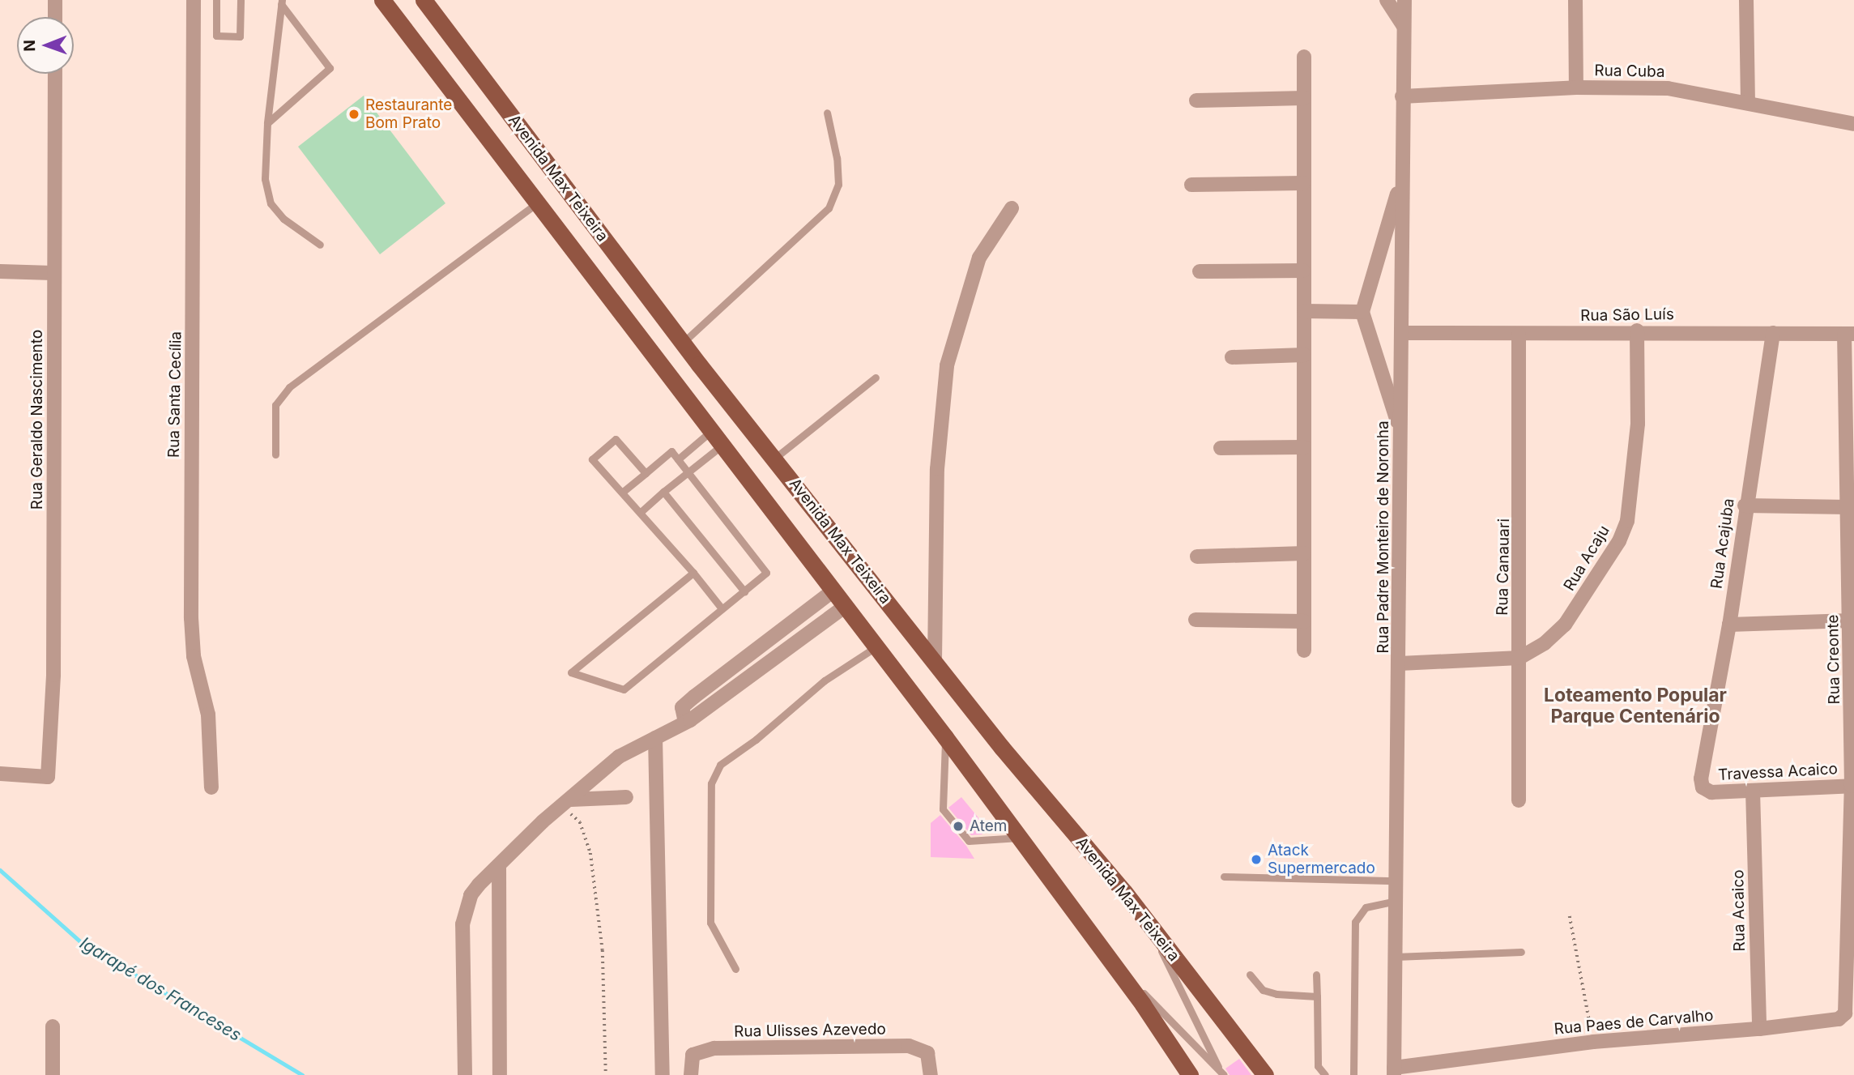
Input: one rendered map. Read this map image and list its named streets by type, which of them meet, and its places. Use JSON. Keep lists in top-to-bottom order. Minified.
{"streets":{"main road":["Avenida Max Teixeira"],"street":["Rua Cuba","Rua São Luís","Rua Santa Cecília","Rua Geraldo Nascimento","Rua Padre Monteiro de Noronha","Rua Acajuba","Rua Acaju","Rua Canauari","Rua Creonte","Travessa Acaico","Rua Acaico","Rua Paes de Carvalho","Rua Ulisses Azevedo"]},"crossings":[["Rua Cuba","Rua Padre Monteiro de Noronha"],["Rua São Luís","Rua Padre Monteiro de Noronha"],["Rua São Luís","Rua Acajuba"],["Rua São Luís","Rua Acaju"],["Rua São Luís","Rua Canauari"],["Rua São Luís","Rua Creonte"],["Rua Padre Monteiro de Noronha","Rua Acaju"],["Rua Padre Monteiro de Noronha","Rua Paes de Carvalho"],["Rua Acajuba","Travessa Acaico"],["Rua Acaju","Rua Canauari"],["Rua Creonte","Travessa Acaico"],["Rua Creonte","Rua Paes de Carvalho"],["Travessa Acaico","Rua Acaico"],["Rua Acaico","Rua Paes de Carvalho"]],"districts":["Loteamento Popular Parque Centenário"],"water":["Igarapé dos Franceses"],"places":["Restaurante Bom Prato","Atem","Atack Supermercado"],"north":"left"}
